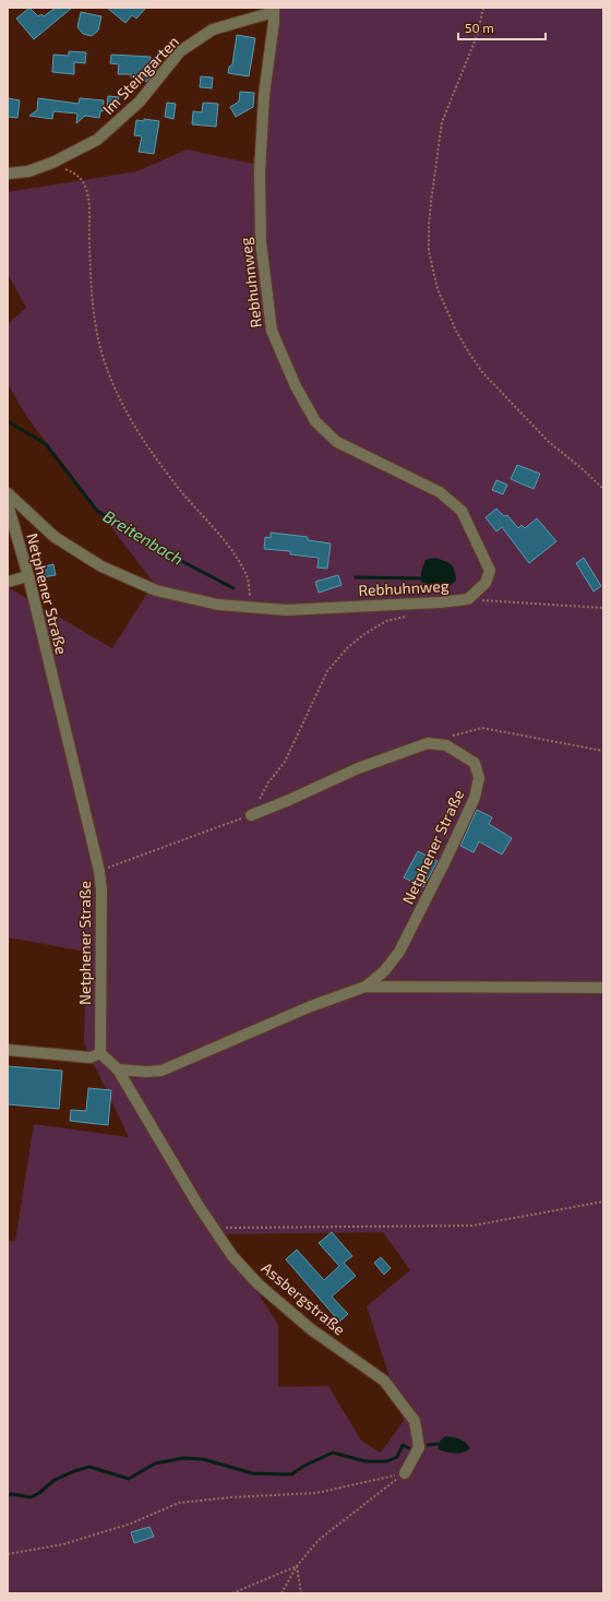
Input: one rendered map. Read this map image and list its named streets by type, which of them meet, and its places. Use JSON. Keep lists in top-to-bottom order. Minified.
{"streets":{"street":["Im Steingarten","Rebhuhnweg","Netphener Straße","Assbergstraße"]},"crossings":[["Im Steingarten","Rebhuhnweg"],["Netphener Straße","Assbergstraße"]],"water":["Breitenbach"],"scale_bar":"50 m"}
